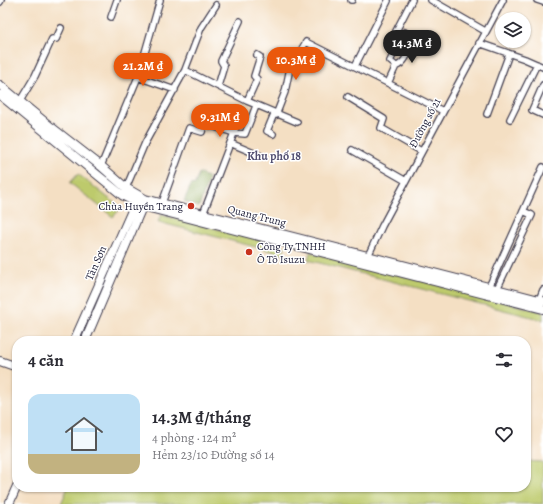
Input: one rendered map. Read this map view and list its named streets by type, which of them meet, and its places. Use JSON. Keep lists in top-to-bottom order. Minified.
{"streets":{"main road":["Quang Trung","Tân Sơn"],"street":["Đường số 21"]},"crossings":[["Đường số 21","Quang Trung"],["Quang Trung","Tân Sơn"]],"districts":["Khu phố 18"],"places":["Chùa Huyền Trang","Công Ty TNHH Ô Tô Isuzu"],"page":{"price":["14.3M ₫","10.3M ₫","21.2M ₫","9.31M ₫"],"heading":"4 căn","list":[{"name":"14.3M ₫/tháng","note":"4 phòng · 124 m² · Hẻm 23/10 Đường số 14"}]}}
